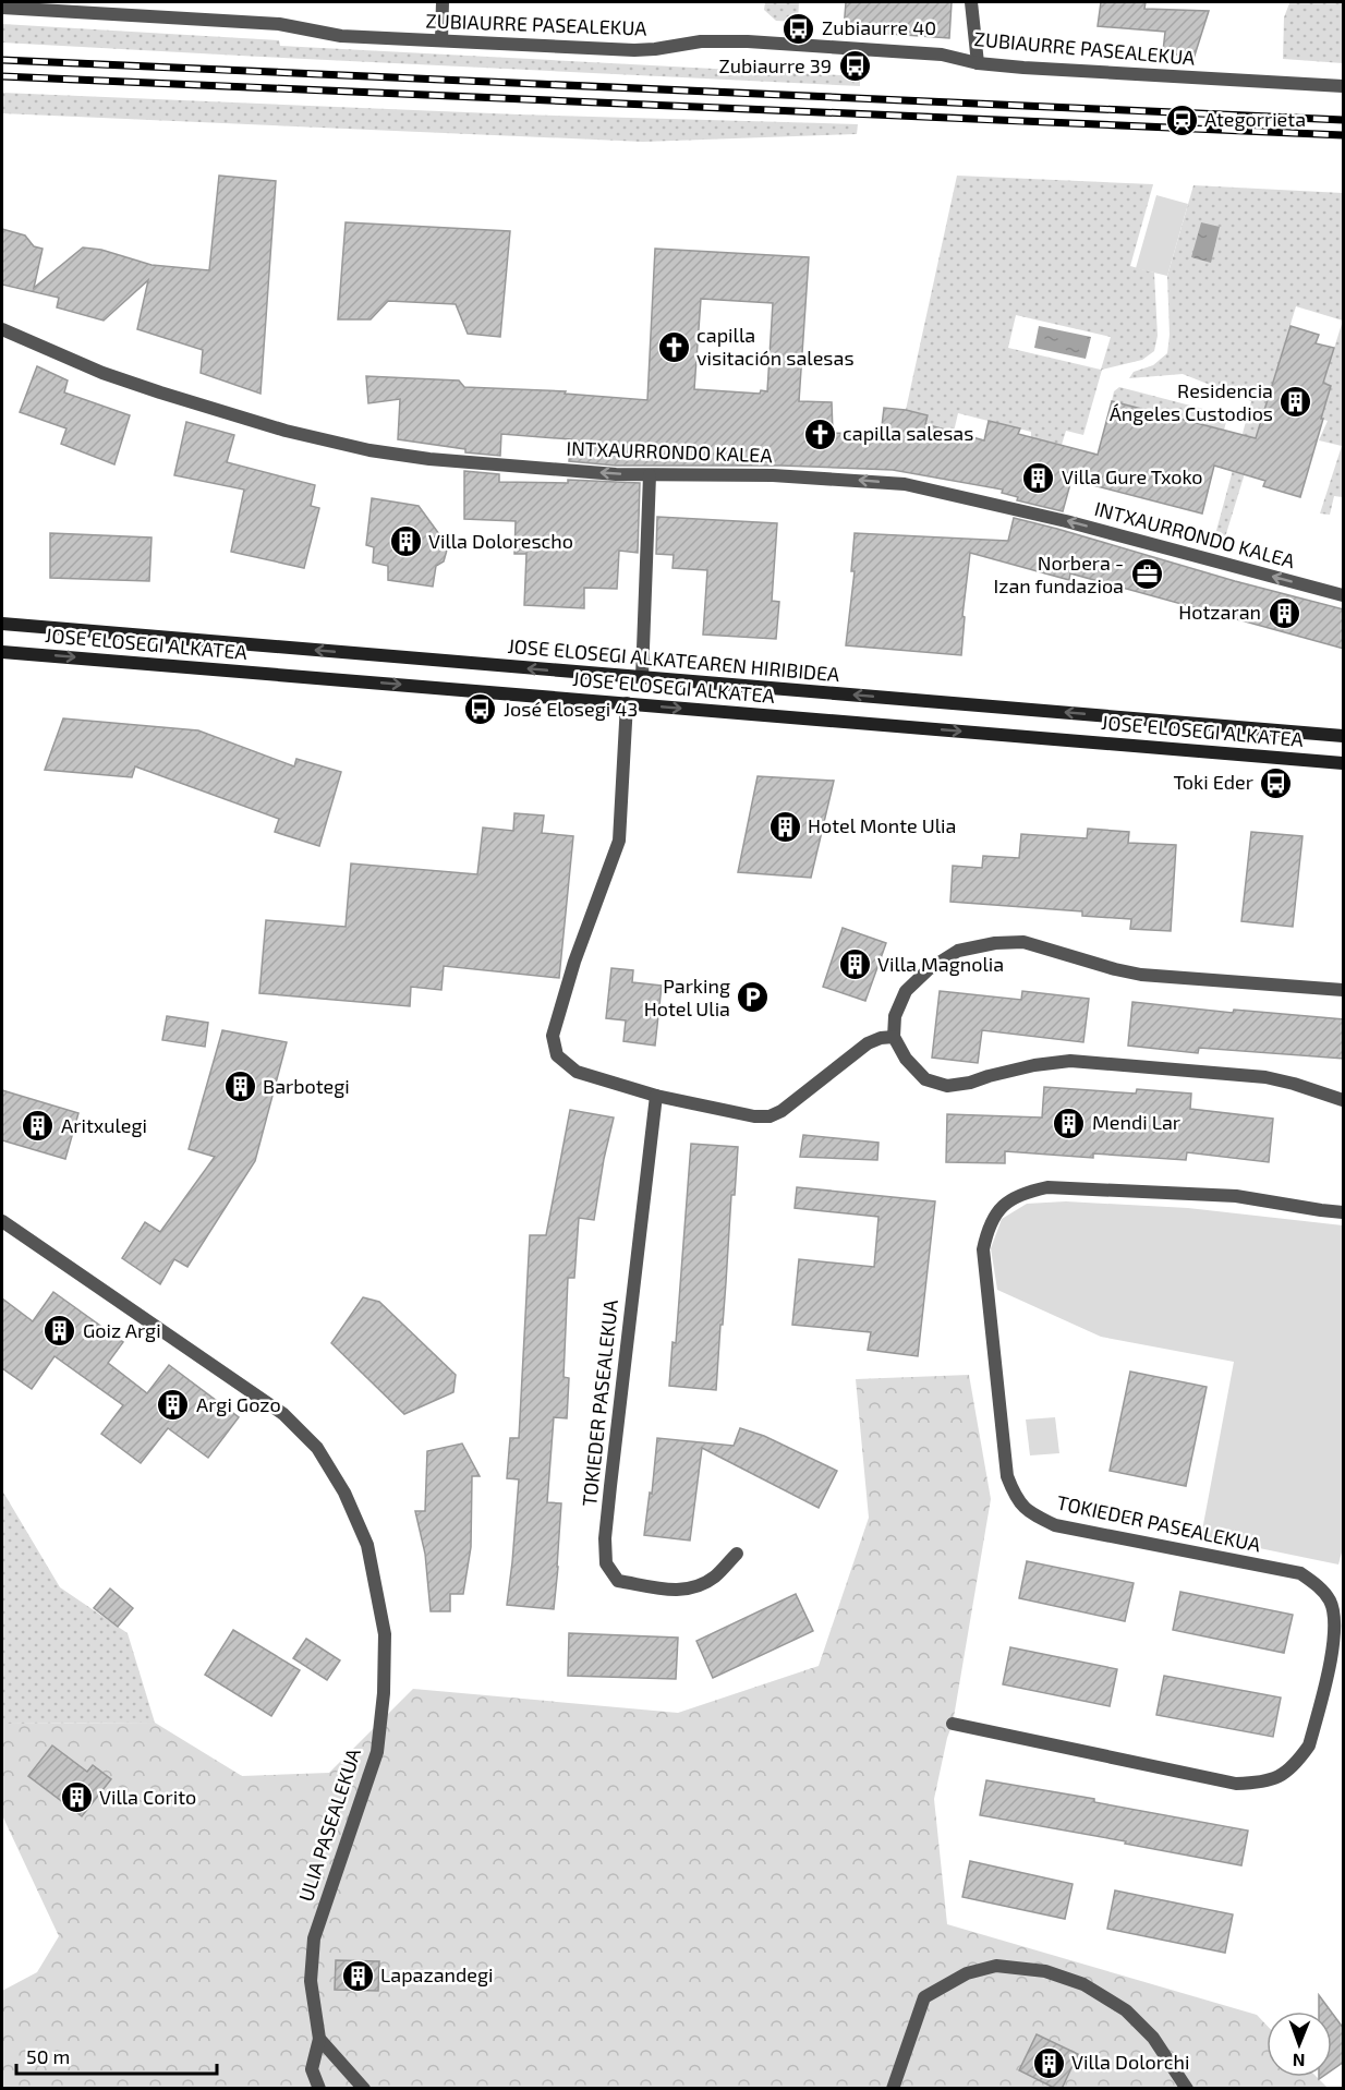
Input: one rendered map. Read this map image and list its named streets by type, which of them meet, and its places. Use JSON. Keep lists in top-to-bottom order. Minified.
{"streets":{"main road":["JOSE ELOSEGI ALKATEA","JOSE ELOSEGI ALKATEAREN HIRIBIDEA"],"street":["ZUBIAURRE PASEALEKUA","INTXAURRONDO KALEA","TOKIEDER PASEALEKUA","ULIA PASEALEKUA"]},"one_way":["INTXAURRONDO KALEA","JOSE ELOSEGI ALKATEA","JOSE ELOSEGI ALKATEAREN HIRIBIDEA"],"places":{"bus stop":["Zubiaurre 40","Zubiaurre 39","José Elosegi 43","Toki Eder"],"station":["Ategorrieta"],"church":["capilla visitación salesas","capilla salesas"],"building":["Residencia Ángeles Custodios","Villa Gure Txoko","Villa Dolorescho","Hotzaran","Hotel Monte Ulia","Villa Magnolia","Barbotegi","Mendi Lar","Aritxulegi","Goiz Argi","Argi Gozo","Villa Corito","Lapazandegi","Villa Dolorchi"],"office":["Norbera - Izan fundazioa"],"parking":["Parking Hotel Ulia"]},"scale_bar":"50 m","north":"bottom"}
